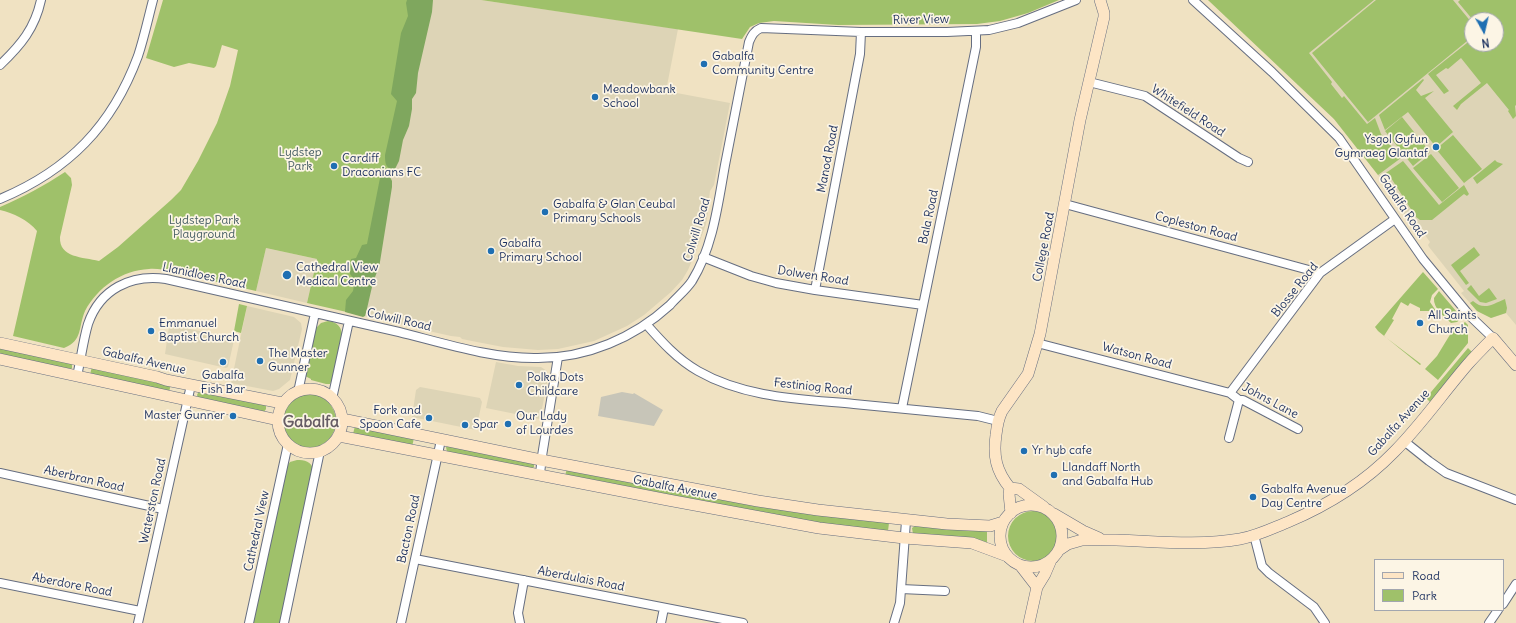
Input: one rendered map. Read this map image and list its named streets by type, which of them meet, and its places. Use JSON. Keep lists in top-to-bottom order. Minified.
{"streets":{"street":["River View","Whitefield Road","Manod Road","Gabalfa Road","Bala Road","Copleston Road","Colwill Road","College Road","Llanidloes Road","Dolwen Road","Blosse Road","Watson Road","Gabalfa Avenue","Festiniog Road","Johns Lane","Aberbran Road","Waterston Road","Bacton Road","Cathedral View","Aberdulais Road","Aberdore Road"]},"crossings":[["River View","Manod Road"],["River View","Bala Road"],["River View","Colwill Road"],["Whitefield Road","College Road"],["Manod Road","Dolwen Road"],["Gabalfa Road","Blosse Road"],["Gabalfa Road","Gabalfa Avenue"],["Bala Road","Dolwen Road"],["Bala Road","Festiniog Road"],["Copleston Road","College Road"],["Copleston Road","Blosse Road"],["Colwill Road","Llanidloes Road"],["Colwill Road","Dolwen Road"],["Colwill Road","Festiniog Road"],["College Road","Watson Road"],["College Road","Festiniog Road"],["Llanidloes Road","Gabalfa Avenue"],["Blosse Road","Watson Road"],["Blosse Road","Johns Lane"],["Watson Road","Johns Lane"],["Gabalfa Avenue","Waterston Road"],["Gabalfa Avenue","Bacton Road"],["Gabalfa Avenue","Cathedral View"],["Aberbran Road","Waterston Road"],["Waterston Road","Aberdore Road"],["Bacton Road","Aberdulais Road"]],"districts":["Gabalfa"],"parks":["Lydstep Park","Lydstep Park Playground"],"places":["Gabalfa Community Centre","Meadowbank School","Ysgol Gyfun Gymraeg Glantaf","Cardiff Draconians FC","Gabalfa & Glan Ceubal Primary Schools","Gabalfa Primary School","Cathedral View Medical Centre","All Saints Church","Emmanuel Baptist Church","The Master Gunner","Gabalfa Fish Bar","Polka Dots Childcare","Master Gunner","Fork and Spoon Cafe","Our Lady of Lourdes","Spar","Yr hyb cafe","Llandaff North and Gabalfa Hub","Gabalfa Avenue Day Centre"],"legend":["Road","Park"],"north":"bottom"}
